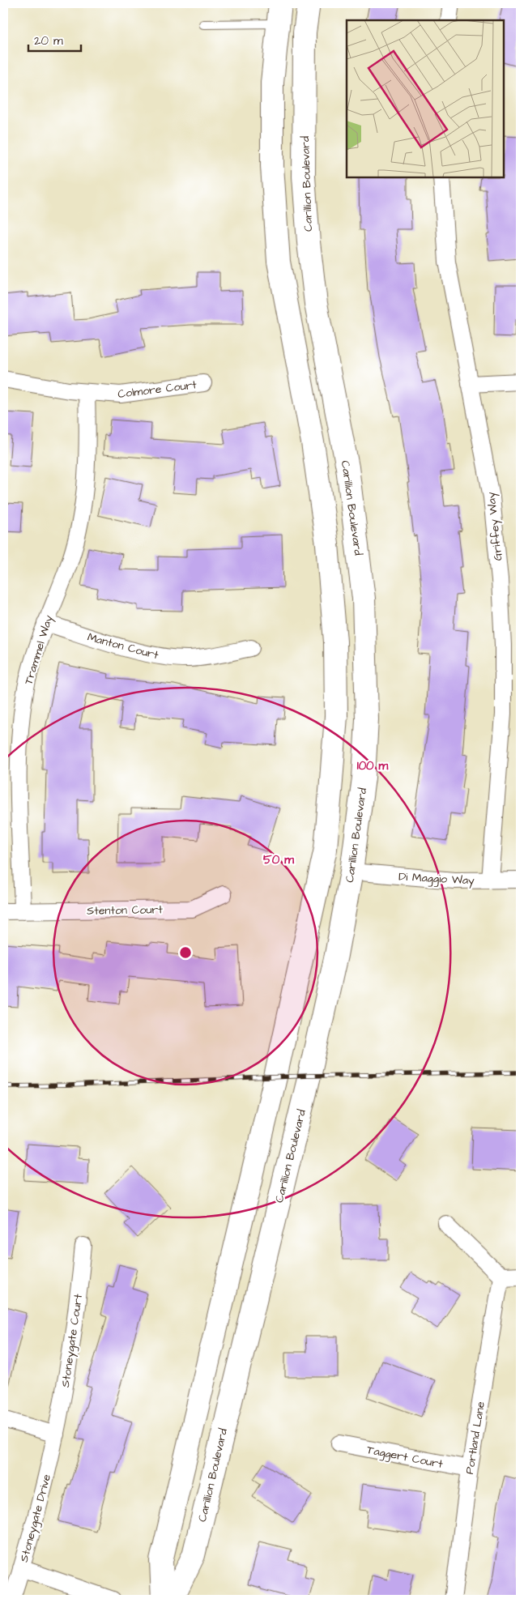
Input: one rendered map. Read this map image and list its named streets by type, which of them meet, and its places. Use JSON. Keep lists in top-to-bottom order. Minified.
{"streets":{"street":["Carillion Boulevard","Colmore Court","Griffey Way","Manton Court","Trammel Way","Di Maggio Way","Stenton Court","Stoneygate Court","Portland Lane","Taggert Court","Stoneygate Drive"]},"crossings":[["Carillion Boulevard","Di Maggio Way"],["Colmore Court","Trammel Way"],["Griffey Way","Di Maggio Way"],["Manton Court","Trammel Way"],["Trammel Way","Stenton Court"],["Stoneygate Court","Stoneygate Drive"],["Portland Lane","Taggert Court"]],"scale_bar":"20 m","rings":["100 m","50 m"]}
